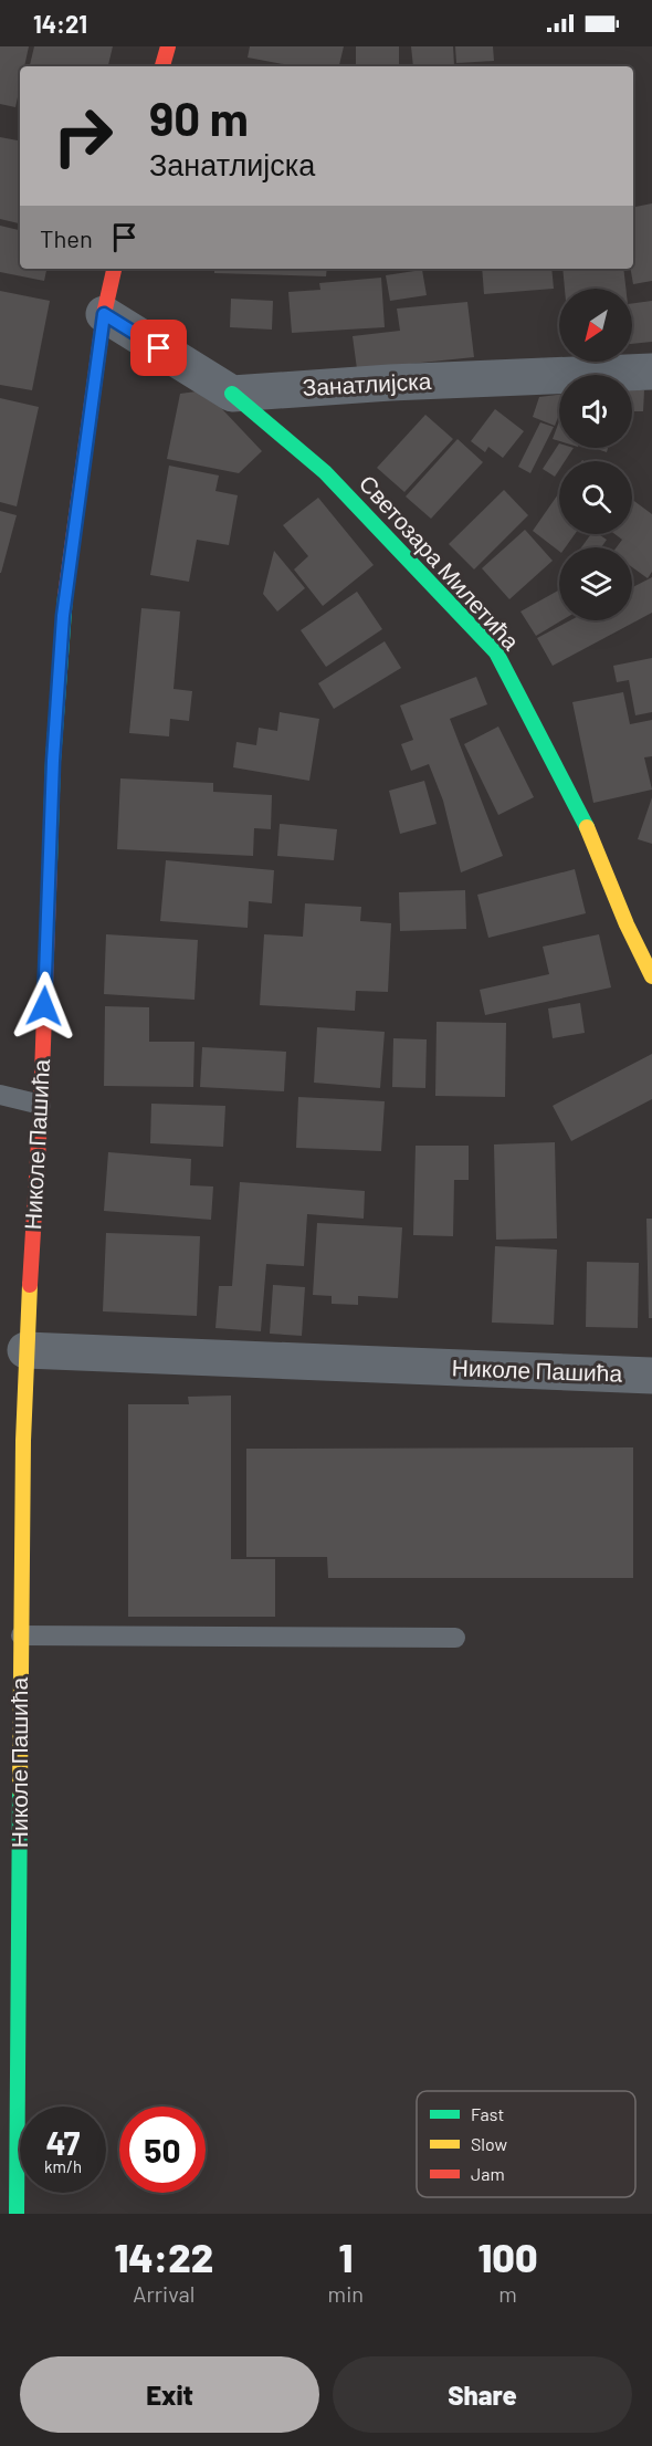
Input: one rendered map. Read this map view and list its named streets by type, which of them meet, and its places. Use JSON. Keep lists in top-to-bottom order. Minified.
{"streets":{"main road":["Светозара Милетића","Николе Пашића"],"street":["Занатлијска"]},"crossings":[["Занатлијска","Светозара Милетића"]],"legend":["Fast","Slow","Jam"],"north":"bottom left","page":{"status":"14:21","turn":["90 m","Занатлијска"],"then":"Then","speed":"47 km/h","limit":"50","eta":["14:22","Arrival","1","min","100","m"],"buttons":["Exit","Share"]}}
